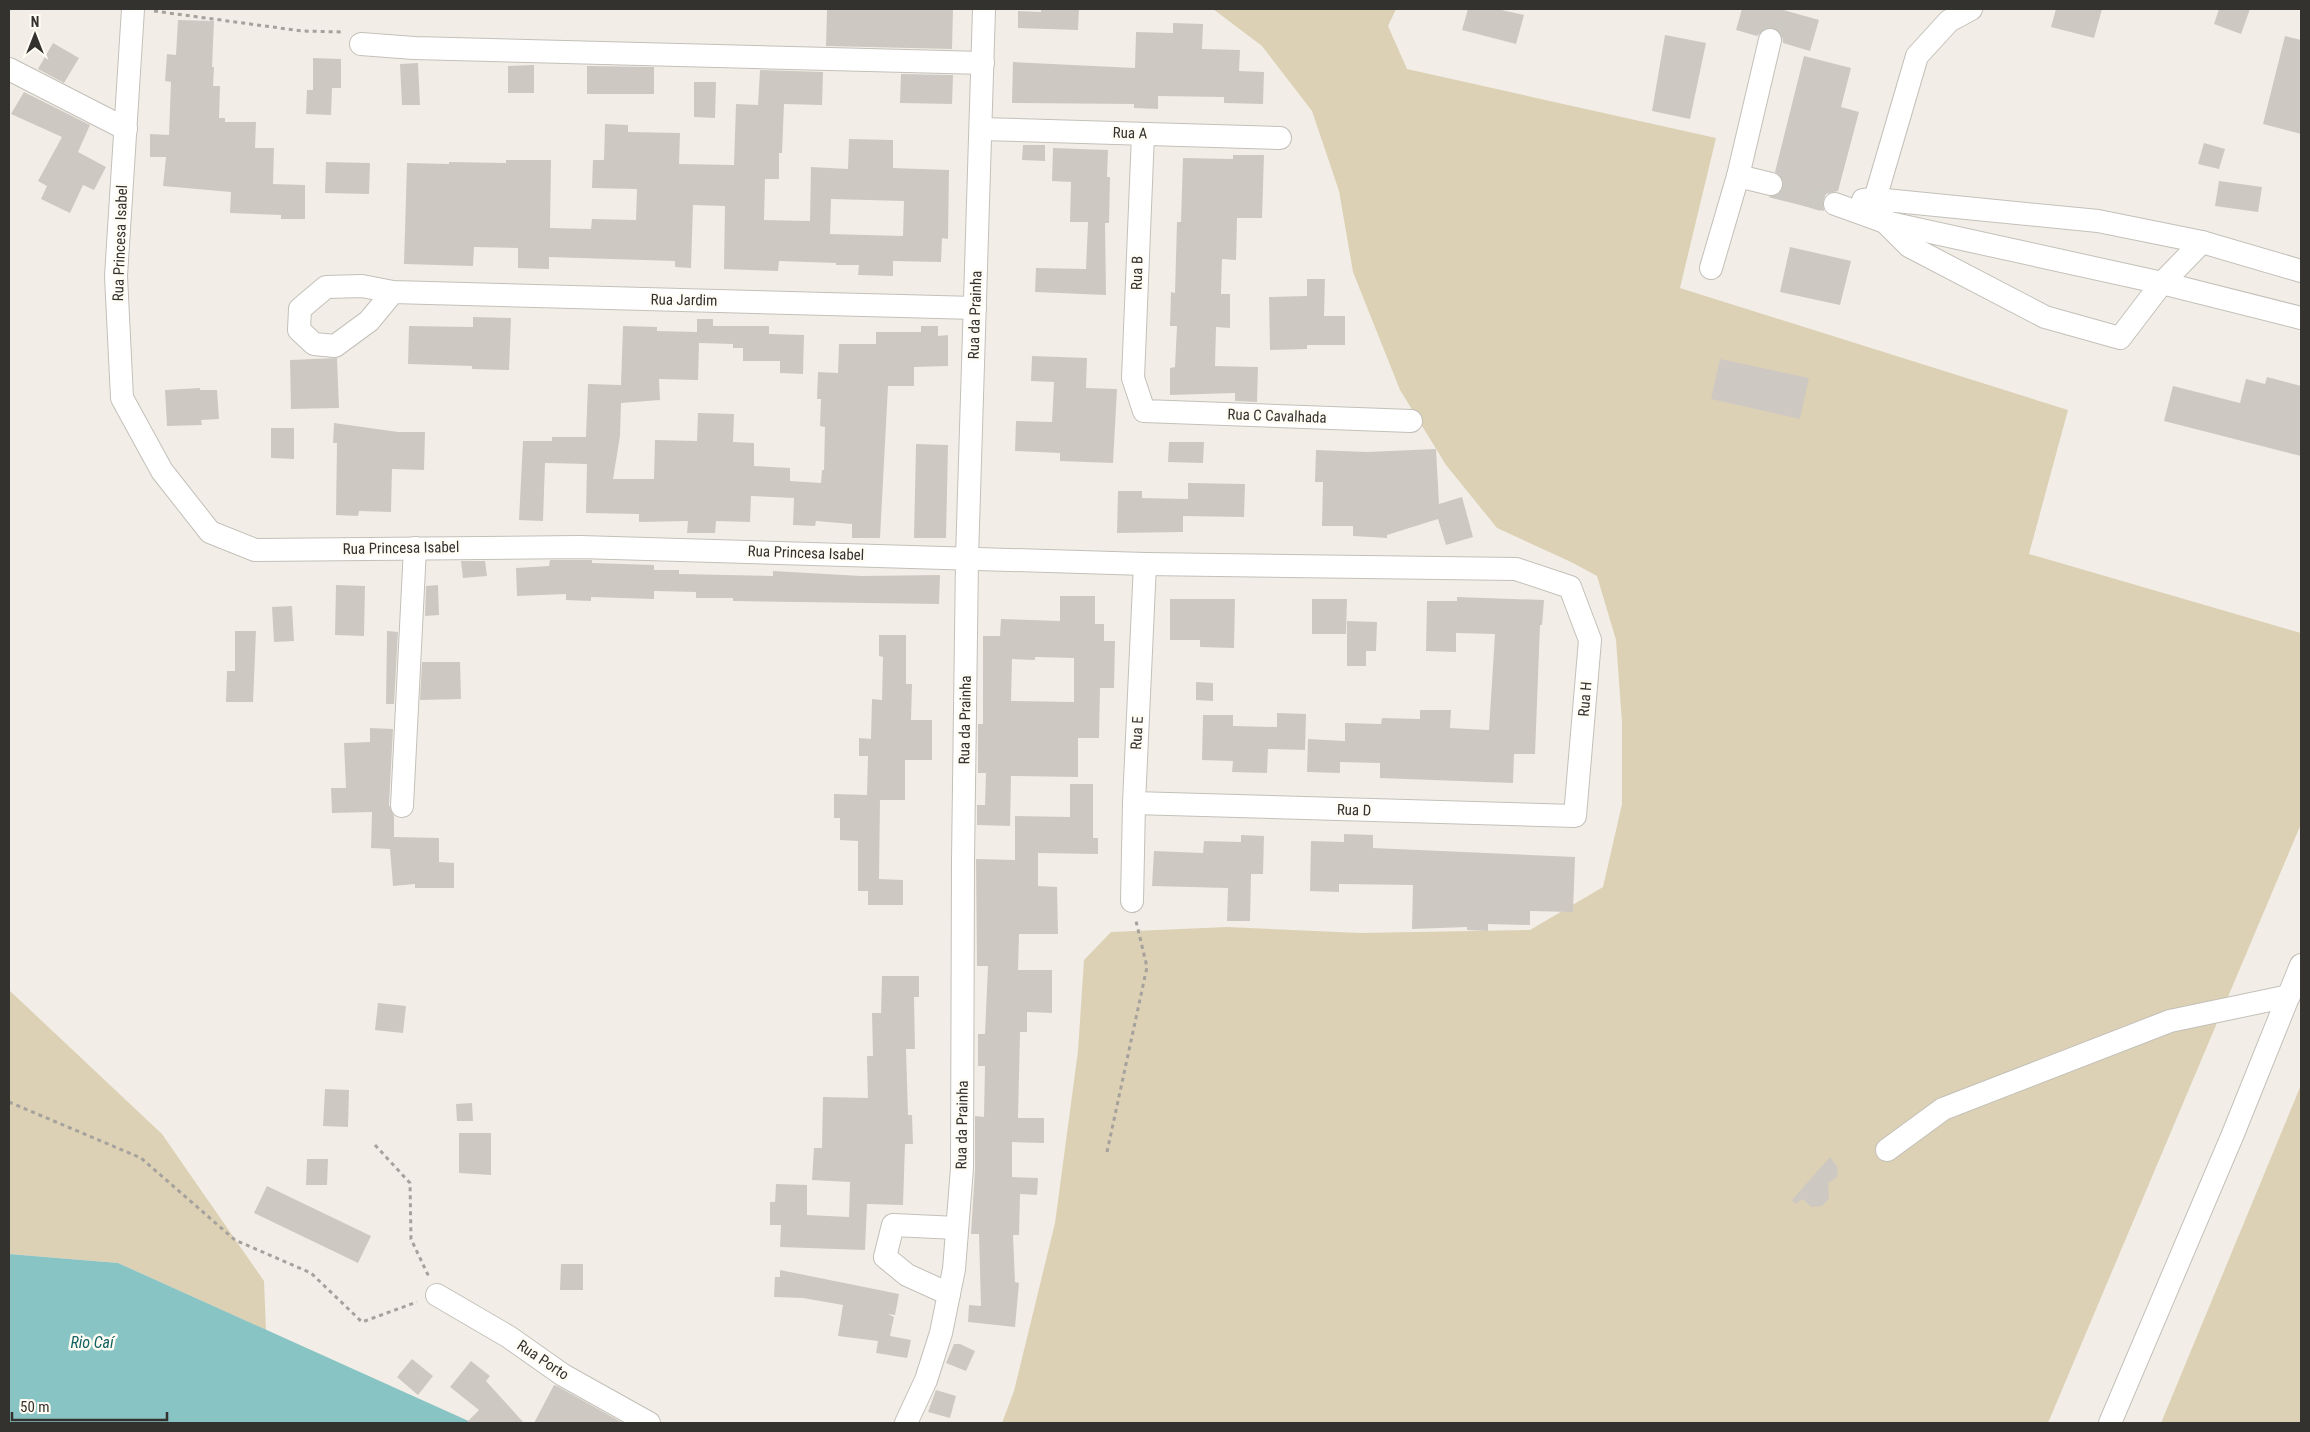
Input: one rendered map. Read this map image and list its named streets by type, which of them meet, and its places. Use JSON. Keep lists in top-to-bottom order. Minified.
{"streets":{"street":["Rua A","Rua Princesa Isabel","Rua B","Rua Jardim","Rua da Prainha","Rua C Cavalhada","Rua H","Rua E","Rua D","Rua Porto"]},"crossings":[["Rua A","Rua B"],["Rua A","Rua da Prainha"],["Rua Princesa Isabel","Rua da Prainha"],["Rua Princesa Isabel","Rua H"],["Rua Princesa Isabel","Rua E"],["Rua B","Rua C Cavalhada"],["Rua Jardim","Rua da Prainha"],["Rua H","Rua E"],["Rua H","Rua D"],["Rua E","Rua D"]],"water":["Rio Caí"],"scale_bar":"50 m","north":"top"}
